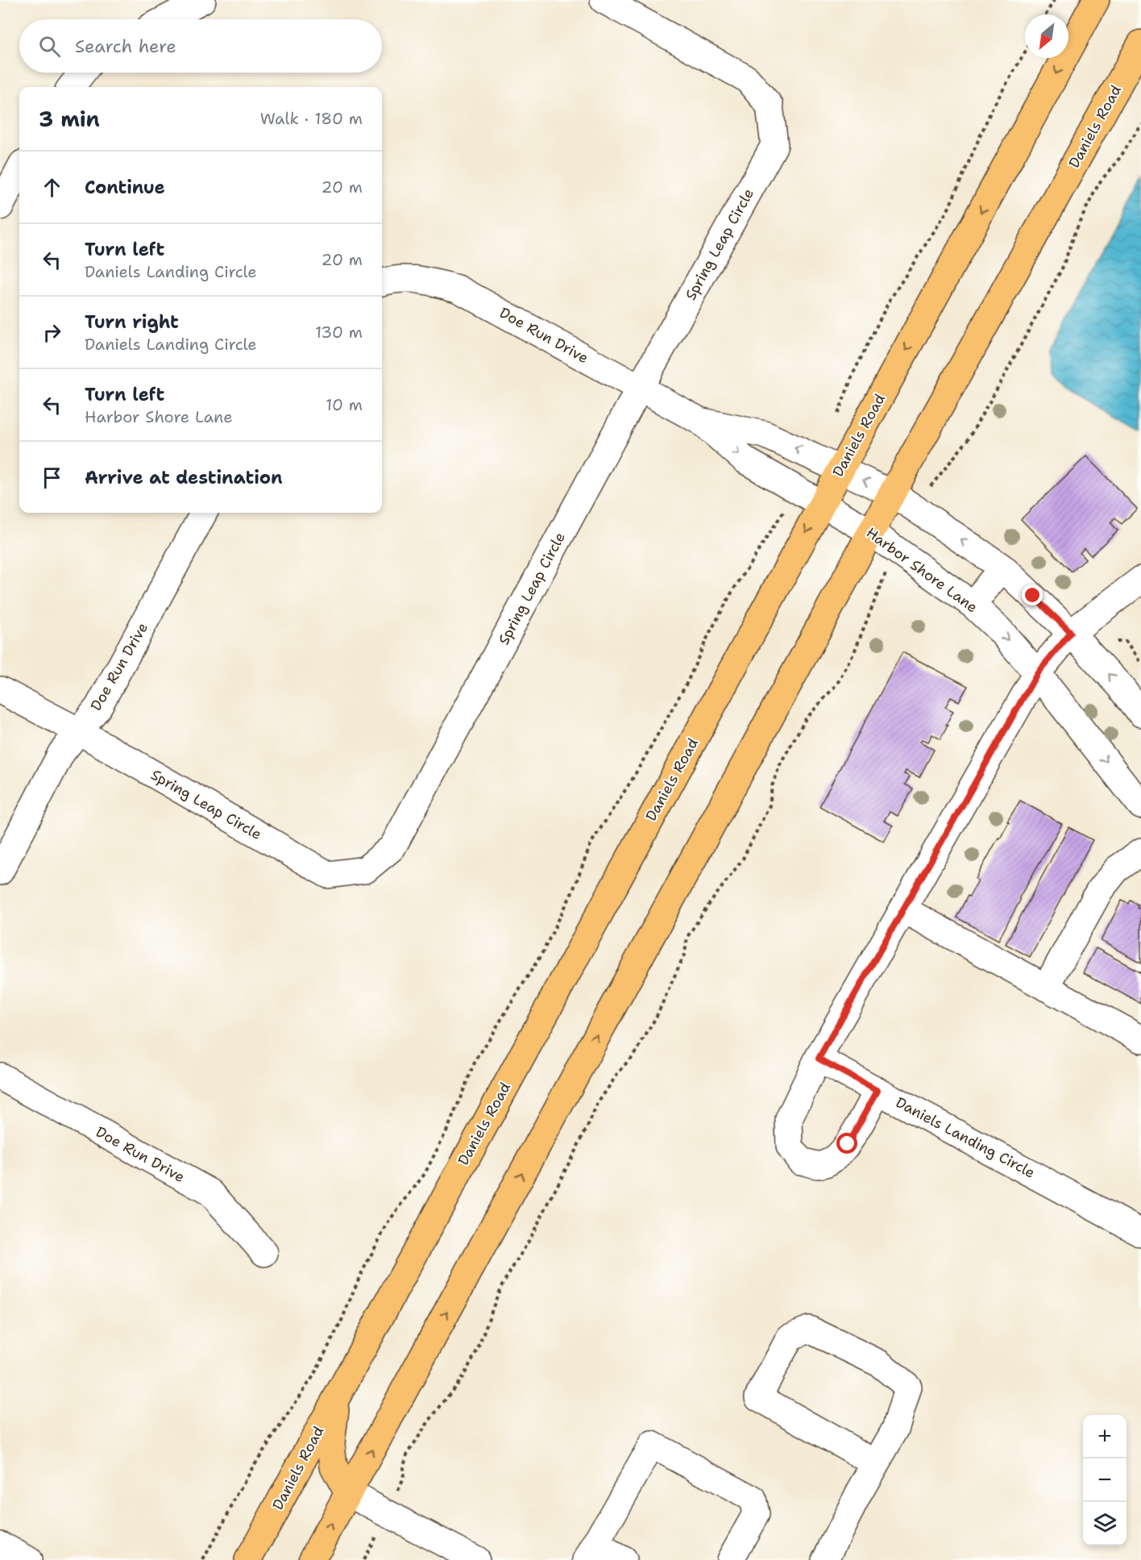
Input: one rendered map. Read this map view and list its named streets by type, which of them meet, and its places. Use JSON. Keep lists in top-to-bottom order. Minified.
{"streets":{"main road":["Daniels Road"],"street":["Spring Leap Circle","Doe Run Drive","Harbor Shore Lane","Daniels Landing Circle"]},"crossings":[["Daniels Road","Doe Run Drive"],["Daniels Road","Harbor Shore Lane"],["Spring Leap Circle","Doe Run Drive"],["Doe Run Drive","Harbor Shore Lane"]],"north":"bottom left","page":{"search":"Search here","heading":["3 min","Walk · 180 m"],"list":[["Continue","20 m"],["Turn left","Daniels Landing Circle","20 m"],["Turn right","Daniels Landing Circle","130 m"],["Turn left","Harbor Shore Lane","10 m"],"Arrive at destination"],"map_buttons":["+","−"]}}
